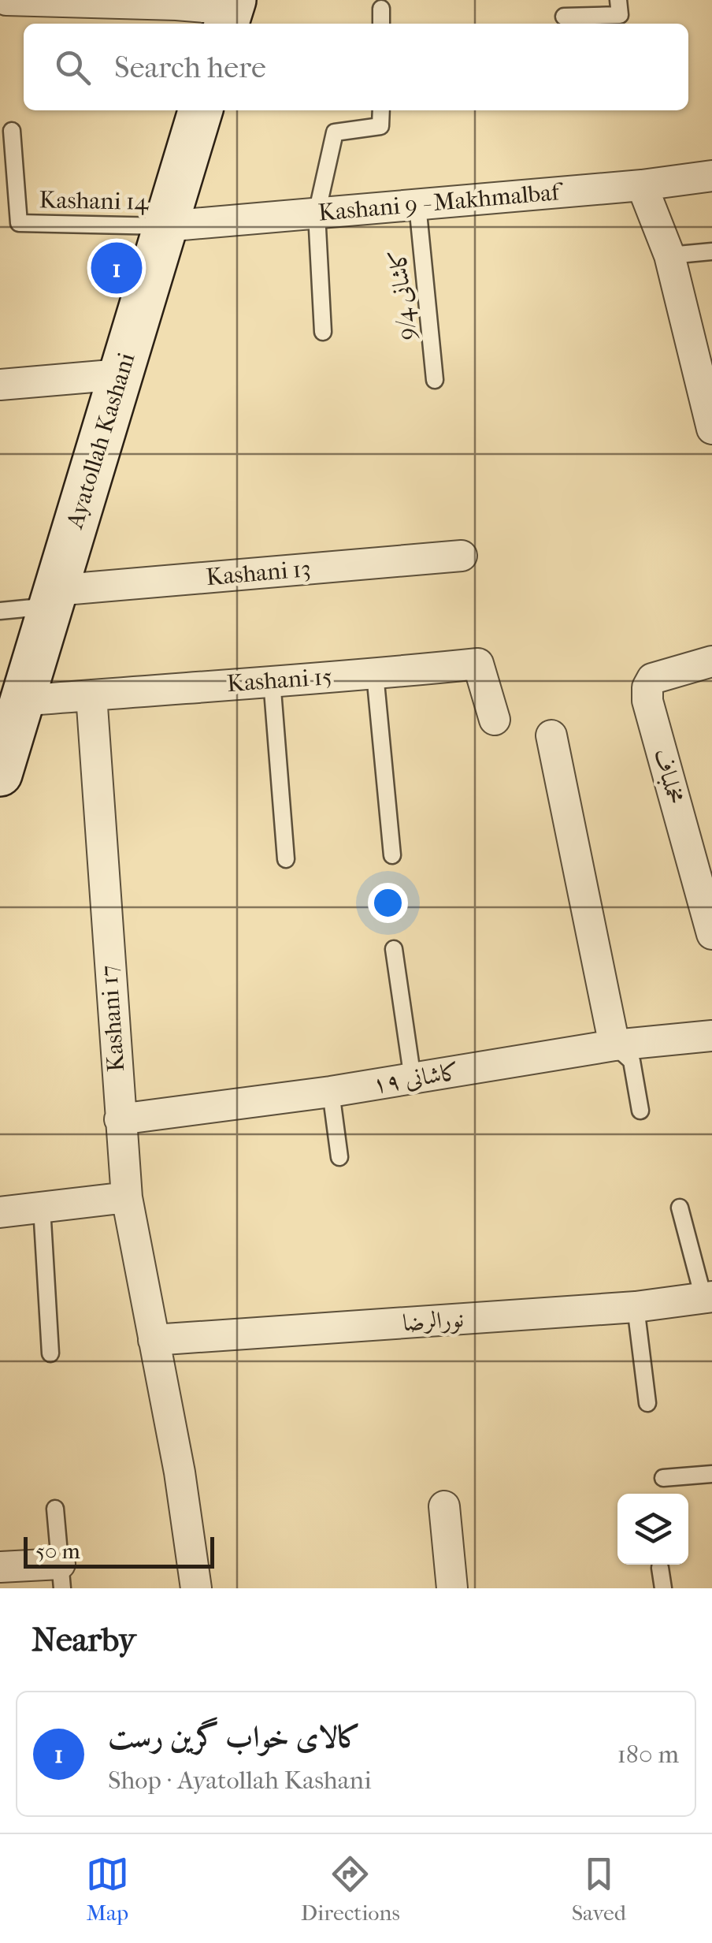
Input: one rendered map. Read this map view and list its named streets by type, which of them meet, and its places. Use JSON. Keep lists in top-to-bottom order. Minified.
{"streets":{"main road":["Ayatollah Kashani"],"street":["Kashani 9 - Makhmalbaf","Kashani 13","Kashani 15","مخملباف","Kashani 17","کاشانی ۱۹","نورالرضا"],"lane":["Kashani 14","کاشانی 9/4"]},"crossings":[["Kashani 14","Kashani 9 - Makhmalbaf"],["Kashani 14","Ayatollah Kashani"],["Kashani 9 - Makhmalbaf","کاشانی 9/4"],["Kashani 9 - Makhmalbaf","Ayatollah Kashani"],["Ayatollah Kashani","Kashani 13"],["Ayatollah Kashani","Kashani 15"],["Kashani 15","Kashani 17"],["Kashani 17","کاشانی ۱۹"],["Kashani 17","نورالرضا"]],"scale_bar":"50 m","page":{"search":"Search here","pins":"1","scale":"50 m","heading":"Nearby","list":[{"mark":"1","name":"کالای خواب گرین رست","note":"Shop · Ayatollah Kashani","value":"180 m"}],"nav":["Map","Directions","Saved"]}}
